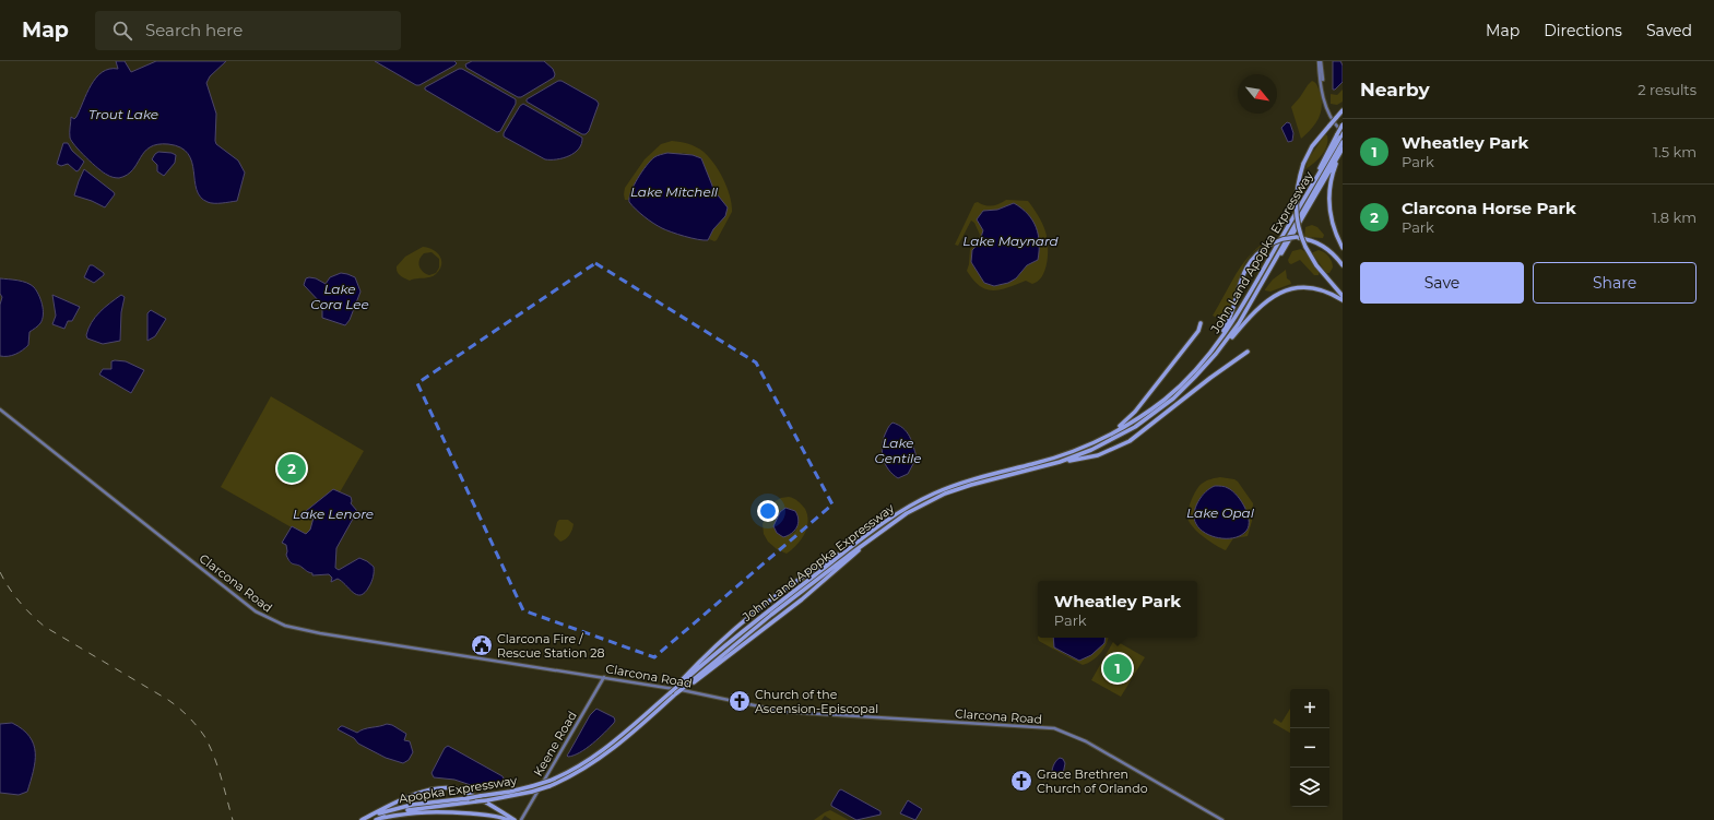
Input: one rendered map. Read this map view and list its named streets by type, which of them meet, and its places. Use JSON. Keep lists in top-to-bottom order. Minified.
{"streets":{"highway":["John Land Apopka Expressway","Apopka Expressway"],"main road":["Clarcona Road","Keene Road"]},"crossings":[["John Land Apopka Expressway","Apopka Expressway"],["Clarcona Road","Keene Road"]],"water":["Trout Lake","Lake Mitchell","Lake Maynard","Lake Cora Lee","Lake Gentile","Lake Opal","Lake Lenore"],"places":{"public building":["Clarcona Fire / Rescue Station 28"],"church":["Church of the Ascension-Episcopal","Grace Brethren Church of Orlando"]},"north":"bottom right","page":{"header":"Map","search":"Search here","nav":["Map","Directions","Saved"],"heading":["Nearby","2 results"],"list":[{"mark":"1","name":"Wheatley Park","note":"Park","value":"1.5 km"},{"mark":"2","name":"Clarcona Horse Park","note":"Park","value":"1.8 km"}],"buttons":["Save","Share"],"pins":["2","1"],"popup":["Wheatley Park","Park"],"map_buttons":["+","−"]}}
